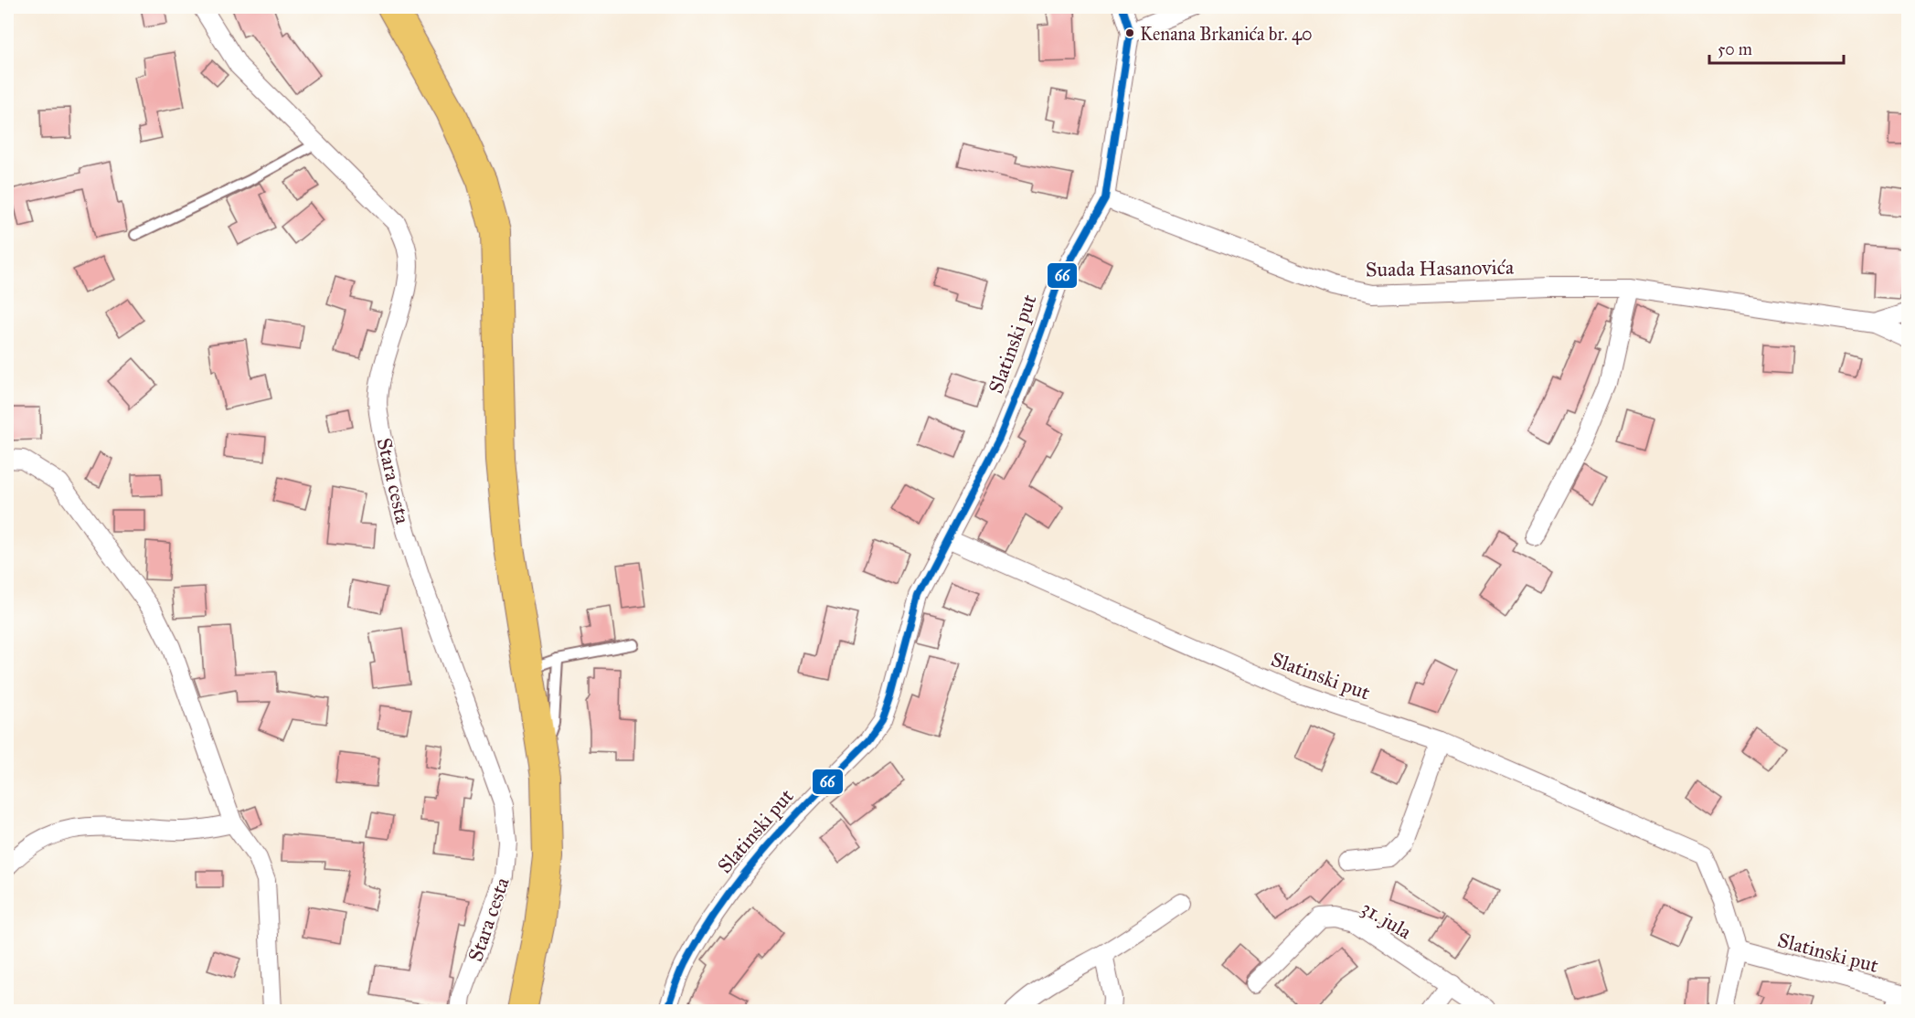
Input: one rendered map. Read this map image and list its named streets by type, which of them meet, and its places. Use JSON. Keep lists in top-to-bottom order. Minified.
{"streets":{"main road":["Stara cesta"],"street":["Suada Hasanovića","Slatinski put","31. jula"]},"crossings":[["Suada Hasanovića","Slatinski put"]],"places":["Kenana Brkanića br. 40"],"lines":["transit line 66"],"scale_bar":"50 m"}
